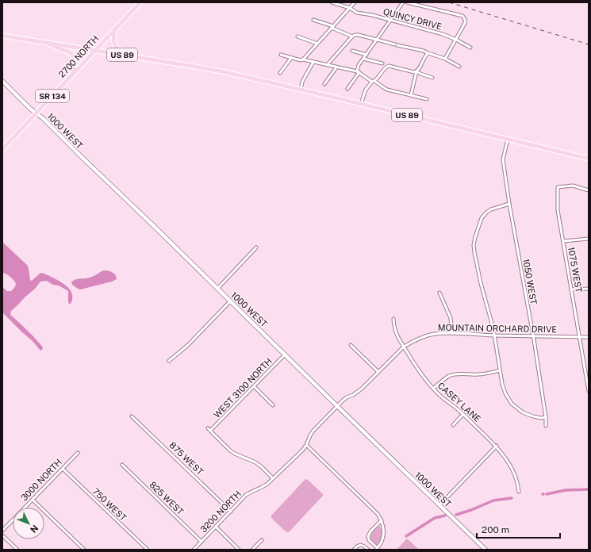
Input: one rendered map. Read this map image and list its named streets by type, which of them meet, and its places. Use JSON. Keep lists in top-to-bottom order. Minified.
{"streets":{"main road":["US 89","2700 NORTH","SR 134"],"street":["QUINCY DRIVE","1000 WEST","1075 WEST","1050 WEST","MOUNTAIN ORCHARD DRIVE","WEST 3100 NORTH","CASEY LANE","875 WEST","3000 NORTH","825 WEST","750 WEST","3200 NORTH"]},"crossings":[["US 89","2700 NORTH"],["US 89","1050 WEST"],["2700 NORTH","1000 WEST"],["1000 WEST","MOUNTAIN ORCHARD DRIVE"],["1000 WEST","WEST 3100 NORTH"],["1000 WEST","3200 NORTH"],["1075 WEST","MOUNTAIN ORCHARD DRIVE"],["1050 WEST","MOUNTAIN ORCHARD DRIVE"],["MOUNTAIN ORCHARD DRIVE","CASEY LANE"],["MOUNTAIN ORCHARD DRIVE","3200 NORTH"],["875 WEST","3200 NORTH"],["3000 NORTH","750 WEST"],["825 WEST","3200 NORTH"]],"scale_bar":"200 m","north":"bottom right"}
